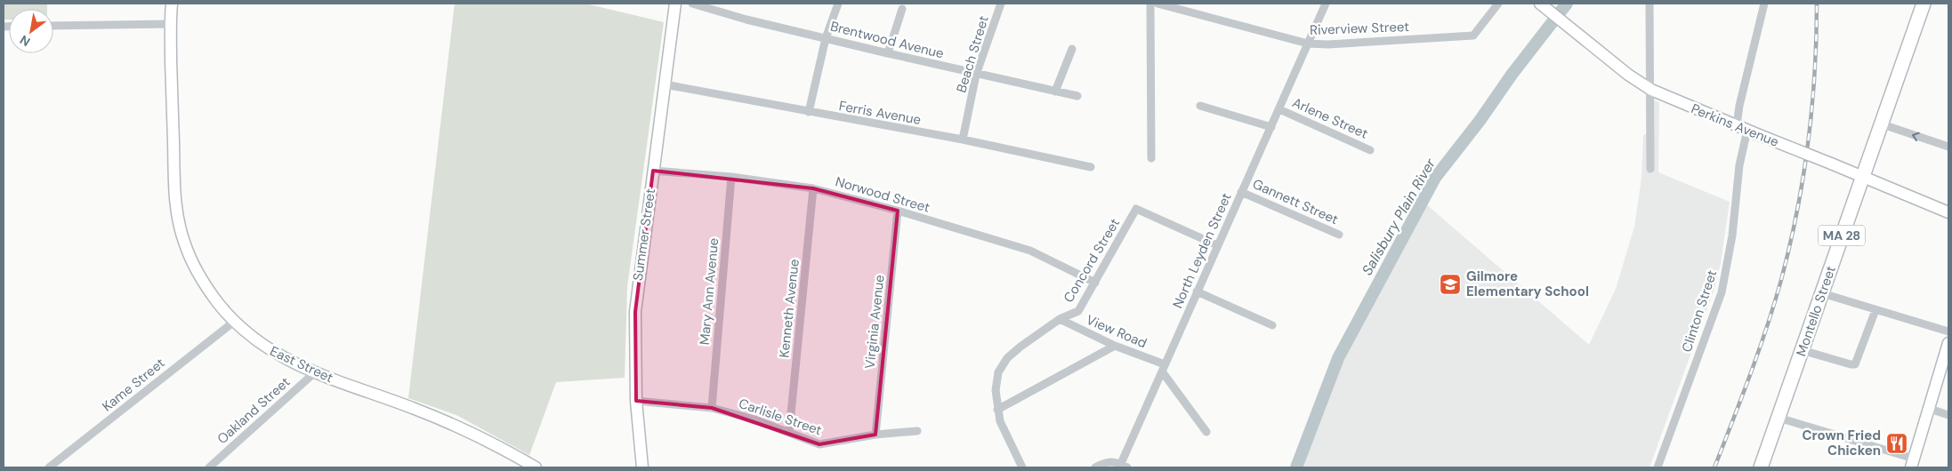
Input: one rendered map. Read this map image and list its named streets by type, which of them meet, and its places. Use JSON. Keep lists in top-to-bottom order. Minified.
{"streets":{"main road":["MA 28","Montello Street"],"street":["Riverview Street","Brentwood Avenue","Beach Street","Ferris Avenue","Arlene Street","Perkins Avenue","Norwood Street","Gannett Street","Summer Street","North Leyden Street","Concord Street","Mary Ann Avenue","Kenneth Avenue","Clinton Street","Virginia Avenue","View Road","East Street","Kame Street","Oakland Street","Carlisle Street"]},"crossings":[["Riverview Street","North Leyden Street"],["Brentwood Avenue","Beach Street"],["Beach Street","Ferris Avenue"],["Ferris Avenue","Summer Street"],["Arlene Street","North Leyden Street"],["Perkins Avenue","Clinton Street"],["Perkins Avenue","Montello Street"],["Norwood Street","Summer Street"],["Norwood Street","Concord Street"],["Norwood Street","Mary Ann Avenue"],["Norwood Street","Kenneth Avenue"],["Norwood Street","Virginia Avenue"],["Gannett Street","North Leyden Street"],["Summer Street","Carlisle Street"],["North Leyden Street","Concord Street"],["North Leyden Street","View Road"],["Concord Street","View Road"],["Mary Ann Avenue","Carlisle Street"],["Kenneth Avenue","Carlisle Street"],["Virginia Avenue","Carlisle Street"],["East Street","Kame Street"],["East Street","Oakland Street"]],"water":["Salisbury Plain River"],"places":{"school or university":["Gilmore Elementary School"],"restaurant":["Crown Fried Chicken"]},"north":"bottom left"}
